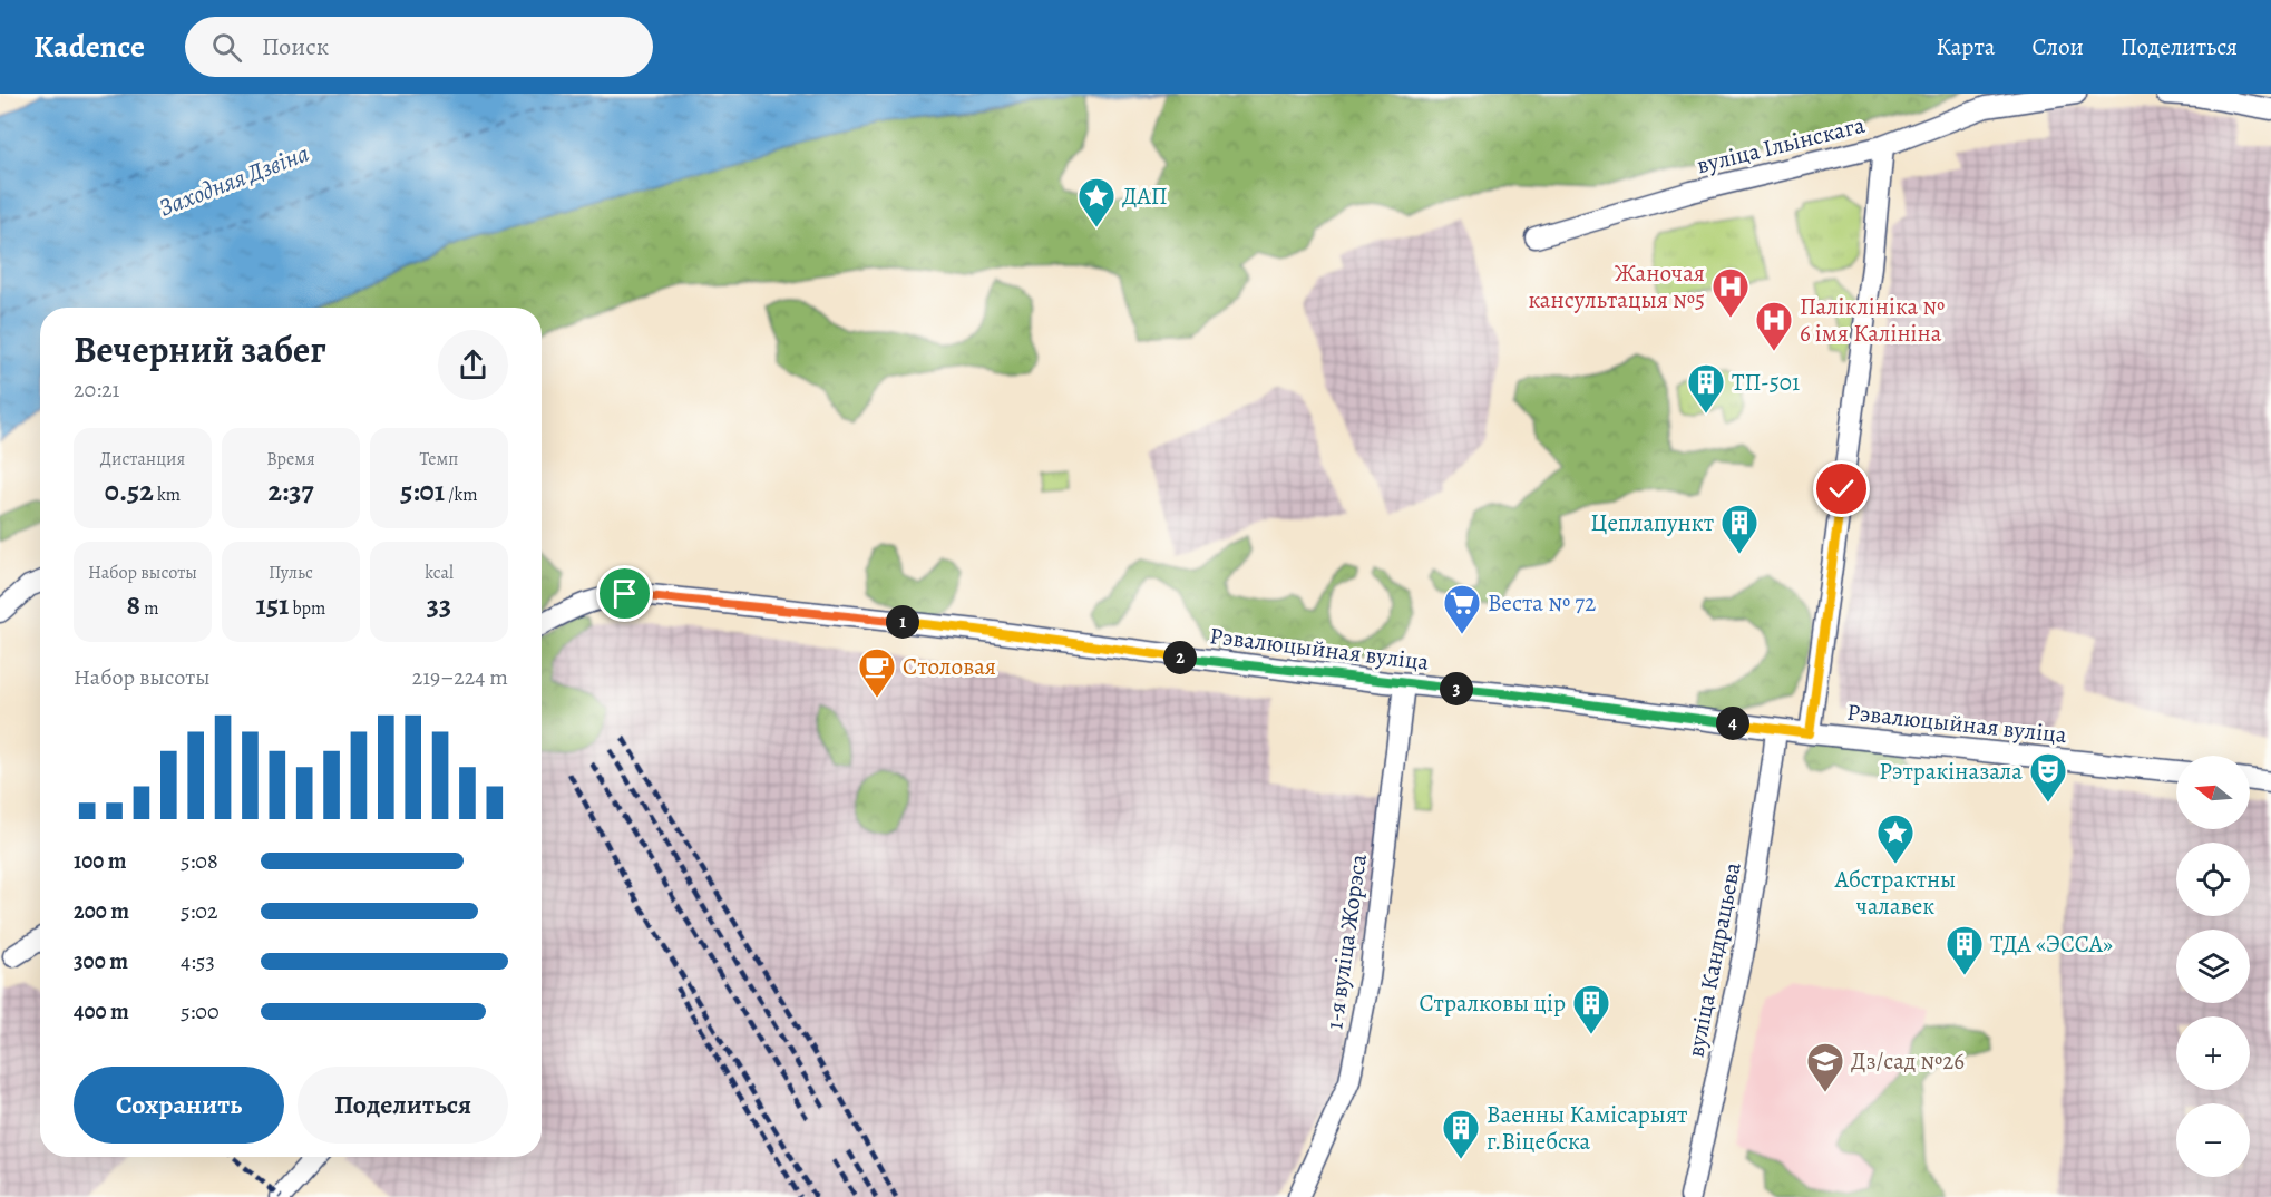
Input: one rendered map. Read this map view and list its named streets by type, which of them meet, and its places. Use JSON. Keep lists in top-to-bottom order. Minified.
{"streets":{"street":["вуліца Ільінскага","Рэвалюцыйная вуліца","1-я вуліца Жорэса","вуліца Кандрацьева"]},"crossings":[["Рэвалюцыйная вуліца","1-я вуліца Жорэса"],["Рэвалюцыйная вуліца","вуліца Кандрацьева"]],"water":["Заходняя Дзвіна"],"places":{"place":["ДАП","Абстрактны чалавек"],"hospital":["Жаночая кансультацыя №5","Паліклініка № 6 імя Калініна"],"building":["ТП-501","Цеплапункт","ТДА «ЭССА»","Стралковы цір","Ваенны Камісарыят г.Віцебска"],"supermarket":["Веста № 72"],"cafe":["Столовая"],"theatre":["Рэтракіназала"],"school or university":["Дз/сад №26"]},"north":"left","page":{"header":"Kadence","search":"Поиск","nav":["Карта","Слои","Поделиться"],"heading":["Вечерний забег","20:21"],"stats":[["Дистанция","0.52 km"],["Время","2:37"],["Темп","5:01 /km"],["Набор высоты","8 m"],["Пульс","151 bpm"],["kcal","33"]],"pins":["1","2","3","4"],"chart":["Набор высоты","219–224 m"],"map_buttons":["+","−"],"list":[{"name":"100 m","note":"5:08"},{"name":"200 m","note":"5:02"},{"name":"300 m","note":"4:53"},{"name":"400 m","note":"5:00"}],"buttons":["Сохранить","Поделиться"]}}
